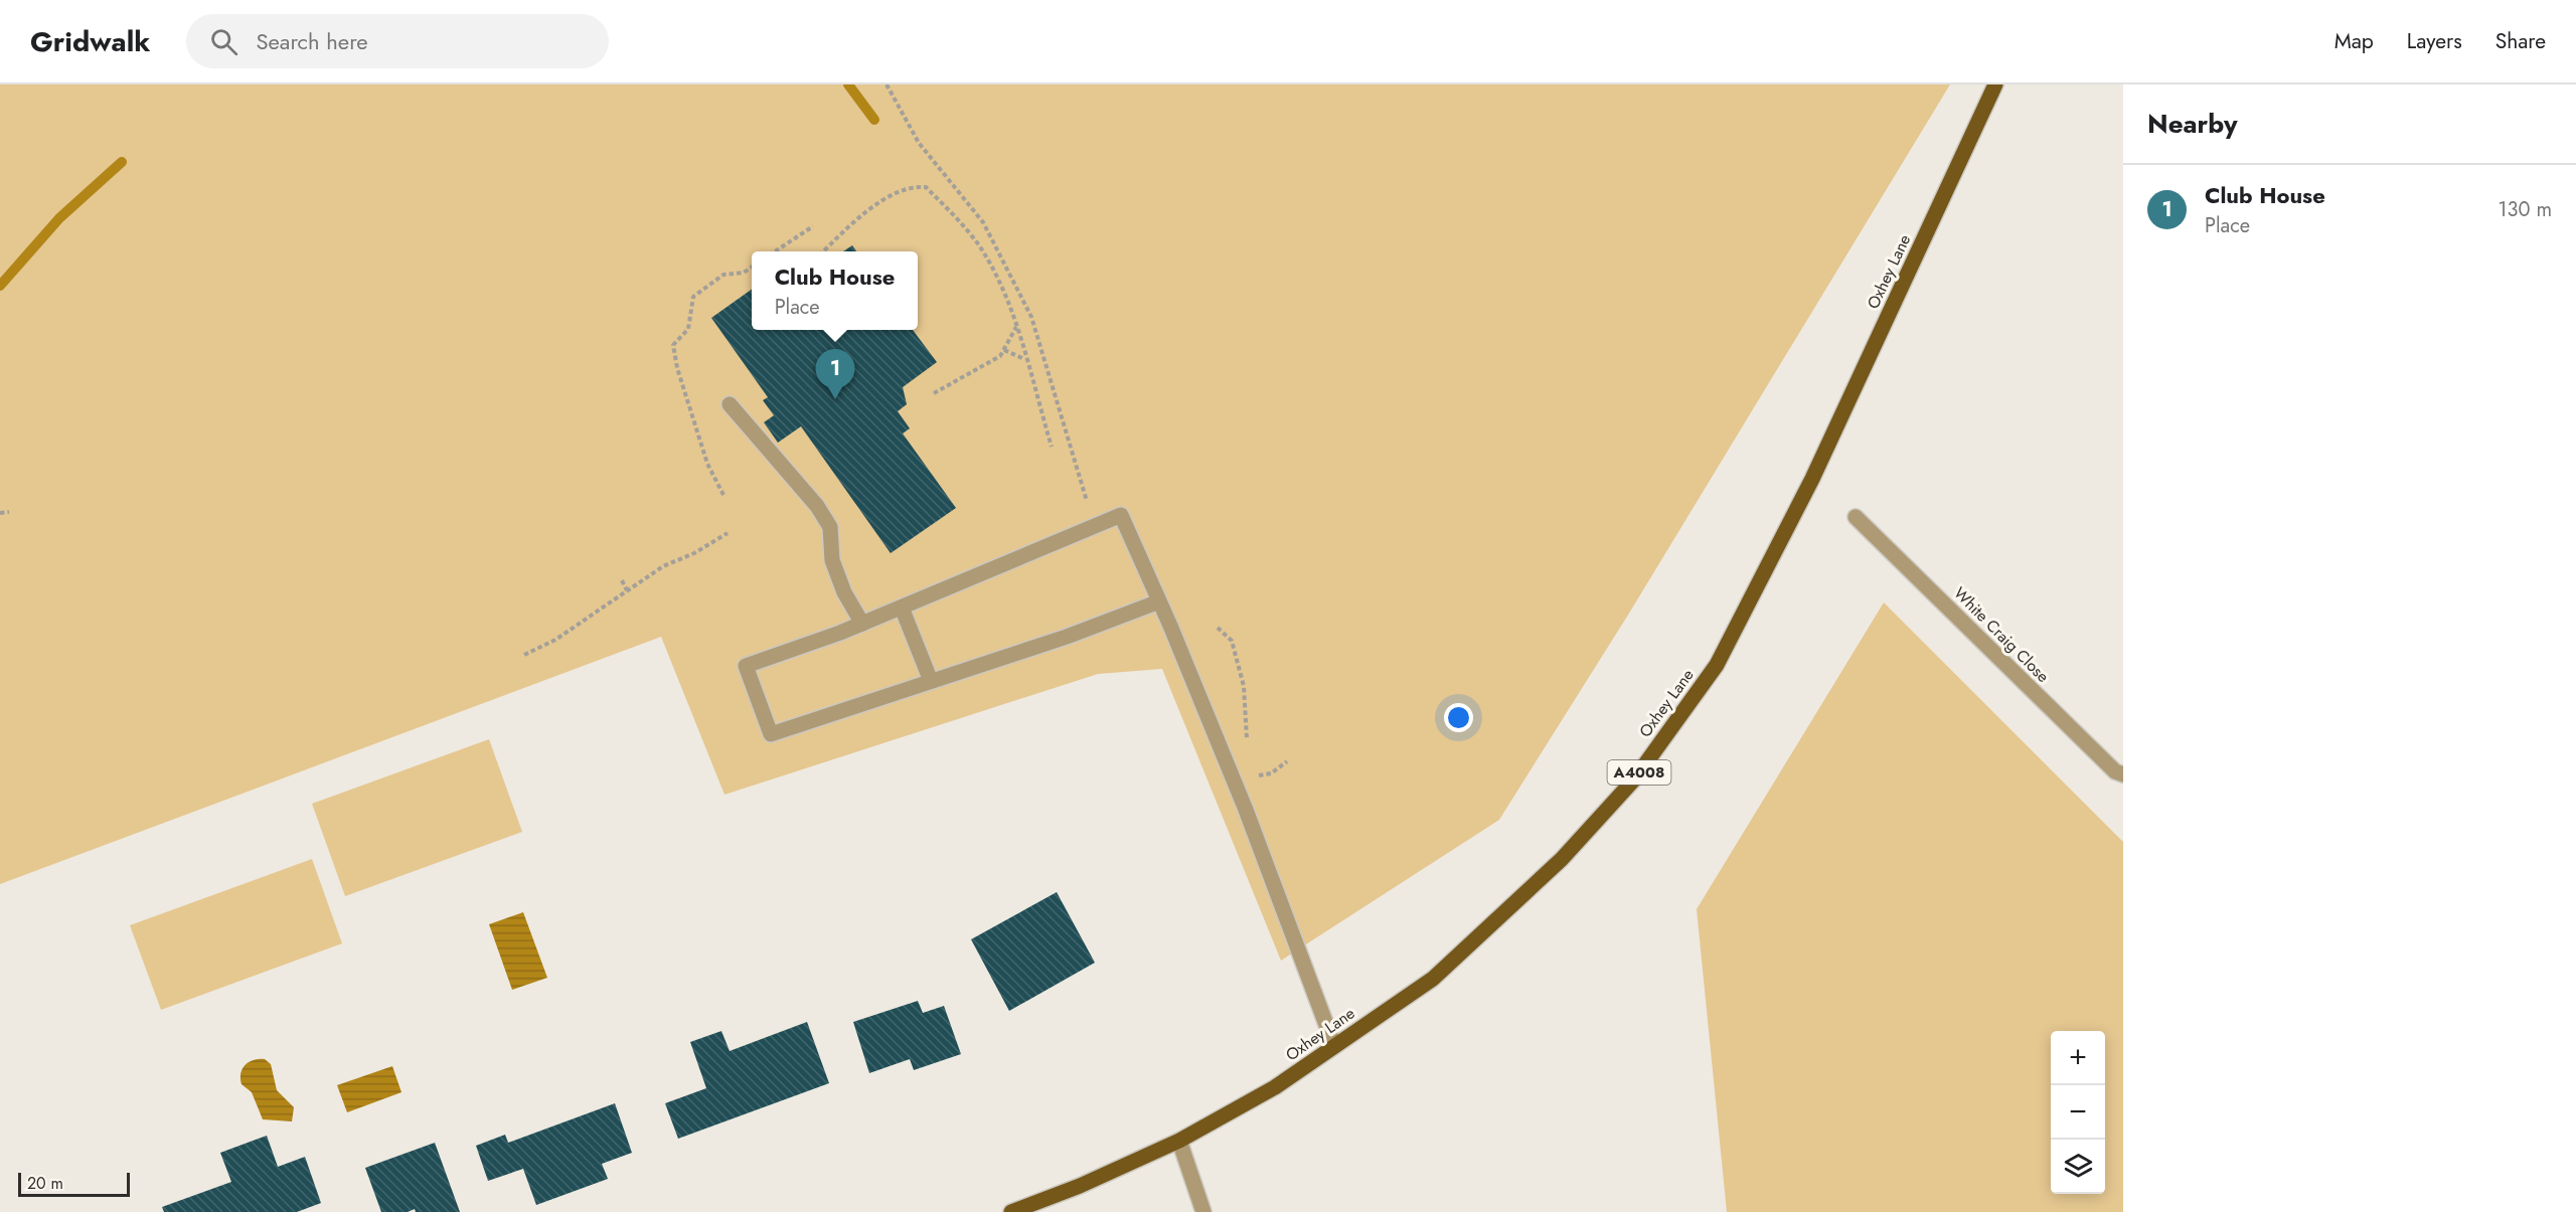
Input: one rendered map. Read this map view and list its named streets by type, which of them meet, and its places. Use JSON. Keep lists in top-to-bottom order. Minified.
{"streets":{"main road":["Oxhey Lane","A4008"],"street":["White Craig Close"]},"scale_bar":"20 m","page":{"header":"Gridwalk","search":"Search here","nav":["Map","Layers","Share"],"heading":"Nearby","list":[{"mark":"1","name":"Club House","note":"Place","value":"130 m"}],"popup":["Club House","Place"],"pins":"1","map_buttons":["+","−"],"scale":"20 m"}}
